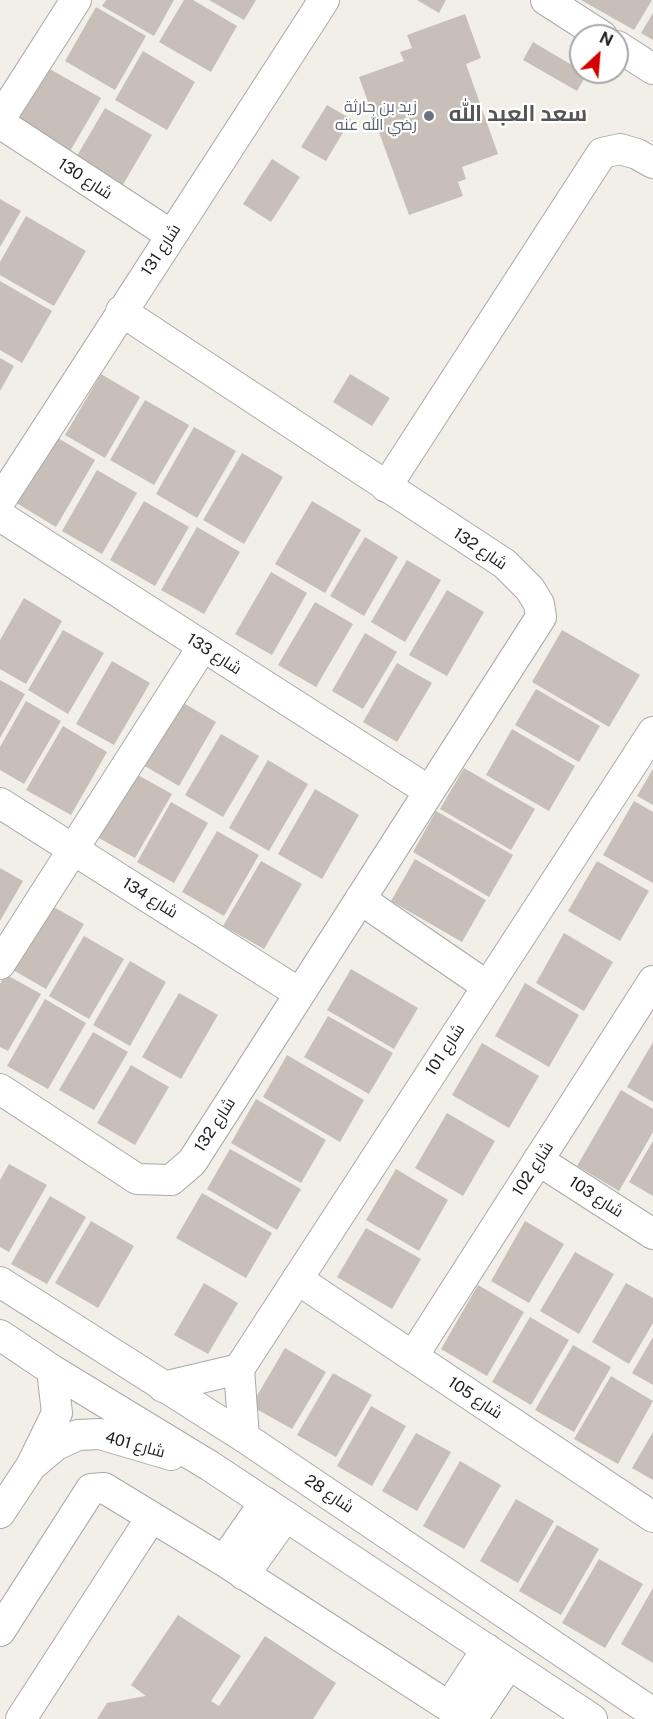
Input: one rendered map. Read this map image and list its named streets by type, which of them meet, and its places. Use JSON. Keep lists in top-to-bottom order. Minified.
{"streets":{"street":["شارع 130","شارع 131","شارع 132","شارع 133","شارع 134","شارع 101","شارع 102","شارع 103","شارع 105","شارع 401","شارع 28"]},"crossings":[["شارع 130","شارع 131"],["شارع 131","شارع 132"],["شارع 132","شارع 133"],["شارع 132","شارع 134"],["شارع 101","شارع 105"],["شارع 102","شارع 103"],["شارع 102","شارع 105"]],"districts":["سعد العبد الله"],"places":["زيد بن حارثة رضي الله عنه"],"north":"top right"}
